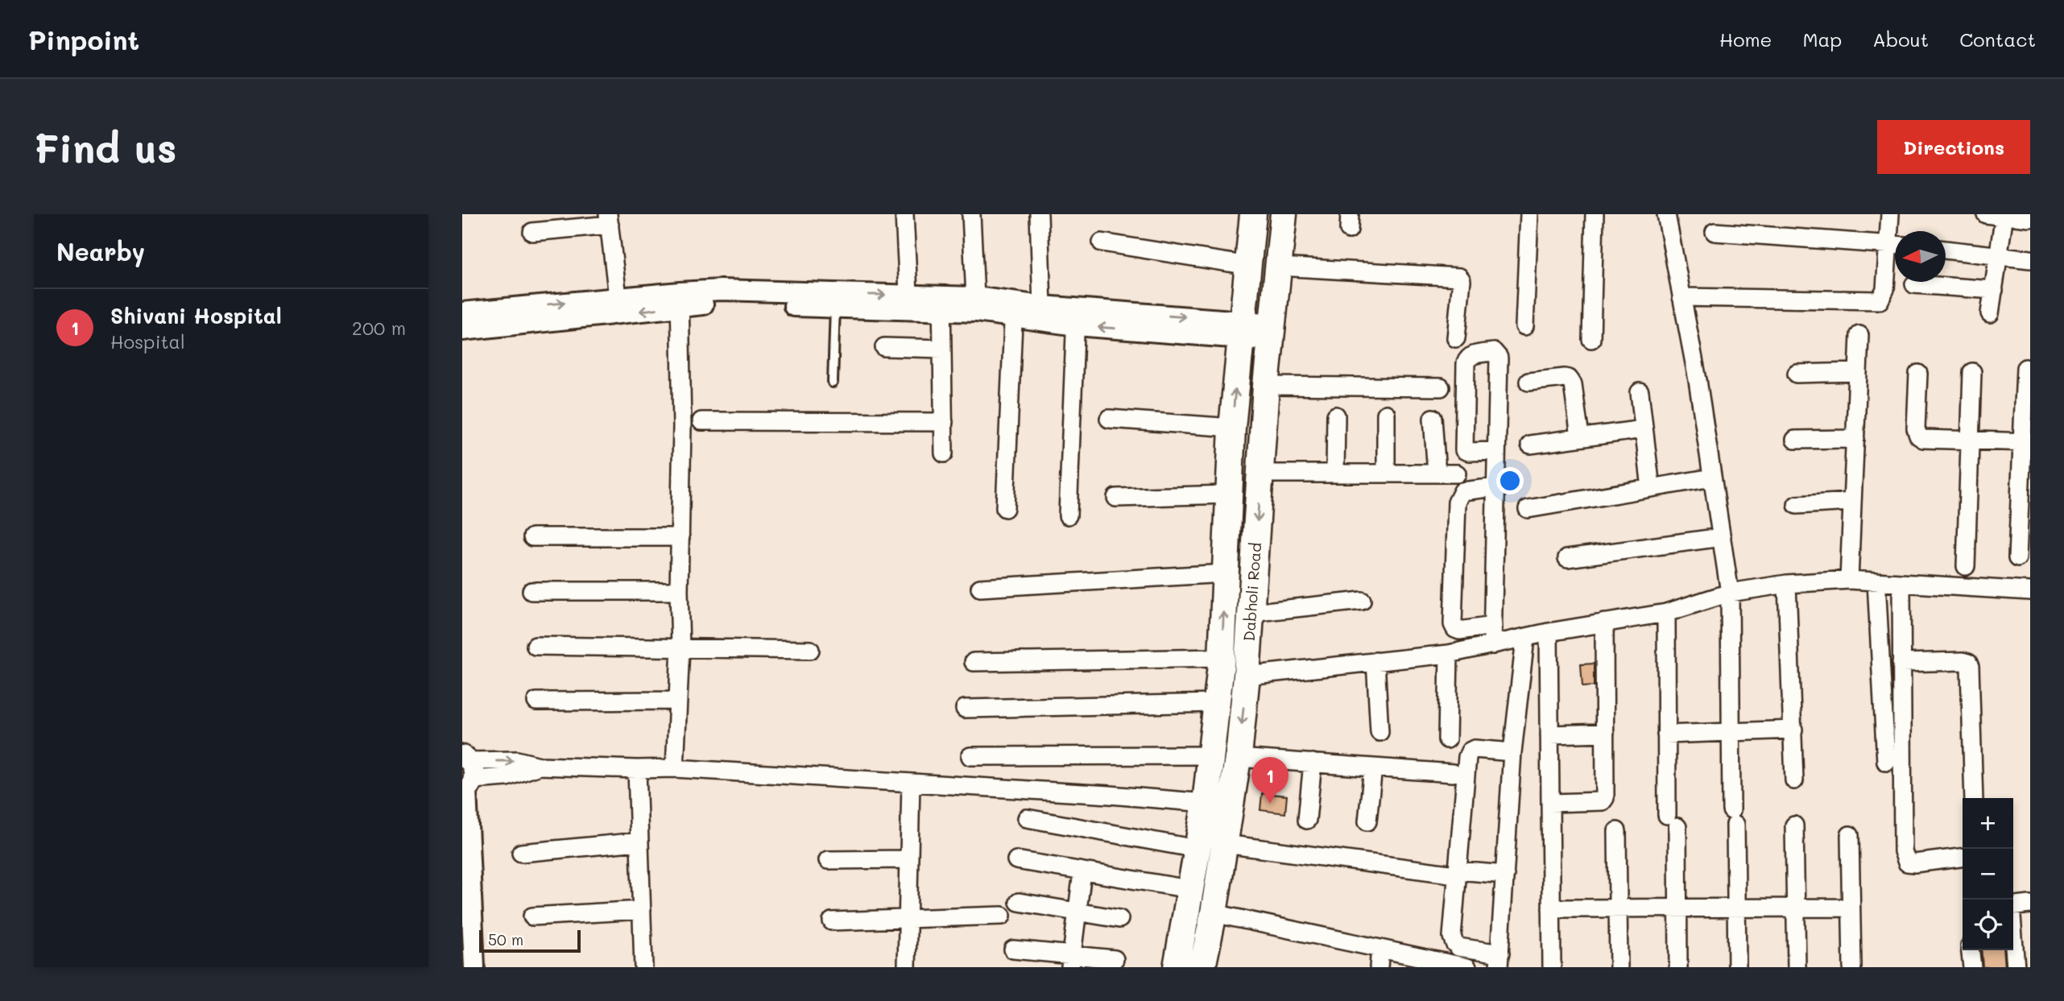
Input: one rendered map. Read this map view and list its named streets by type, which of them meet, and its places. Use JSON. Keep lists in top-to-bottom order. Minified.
{"streets":{"main road":["Dabholi Road"]},"scale_bar":"50 m","north":"left","page":{"header":"Pinpoint","nav":["Home","Map","About","Contact"],"buttons":"Directions","title":"Find us","heading":"Nearby","list":[{"mark":"1","name":"Shivani Hospital","note":"Hospital","value":"200 m"}],"pins":"1","map_buttons":["+","−"],"scale":"50 m"}}
